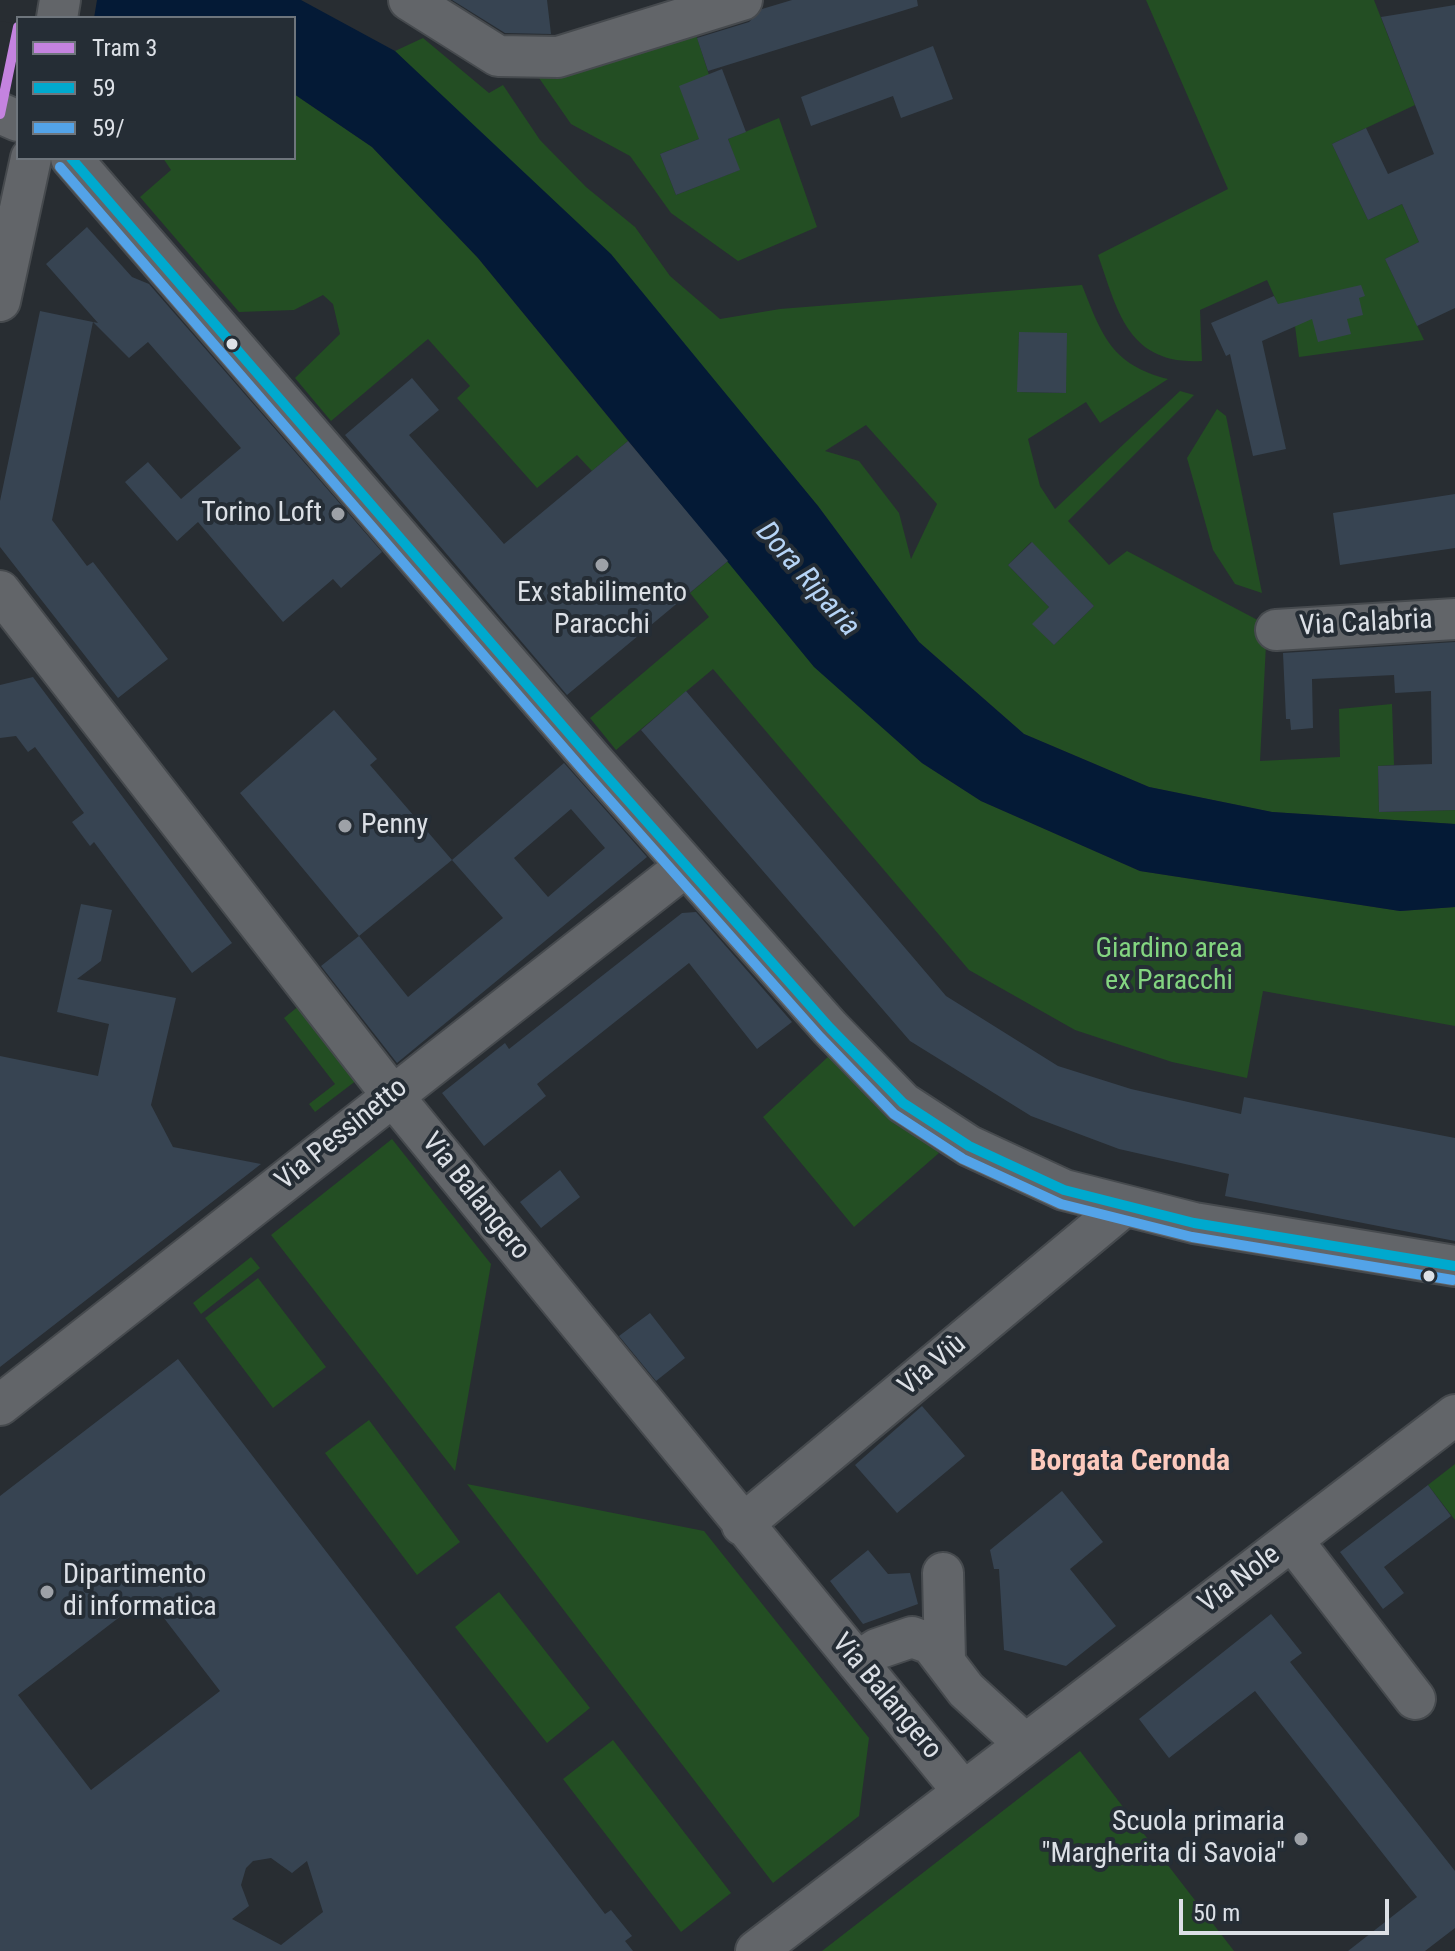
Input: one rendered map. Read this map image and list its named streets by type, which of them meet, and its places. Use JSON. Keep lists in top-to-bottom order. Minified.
{"streets":{"street":["Via Calabria","Via Pessinetto","Via Balangero","Via Viù","Via Nole"]},"crossings":[["Via Pessinetto","Via Balangero"],["Via Balangero","Via Viù"],["Via Balangero","Via Nole"]],"districts":["Borgata Ceronda"],"water":["Dora Riparia"],"parks":["Giardino area ex Paracchi"],"places":["Torino Loft","Ex stabilimento Paracchi","Penny","Dipartimento di informatica","Scuola primaria \"Margherita di Savoia\""],"lines":["tram line 3","transit line 59","transit line 59/"],"legend":["Tram 3","59","59/"],"scale_bar":"50 m"}
